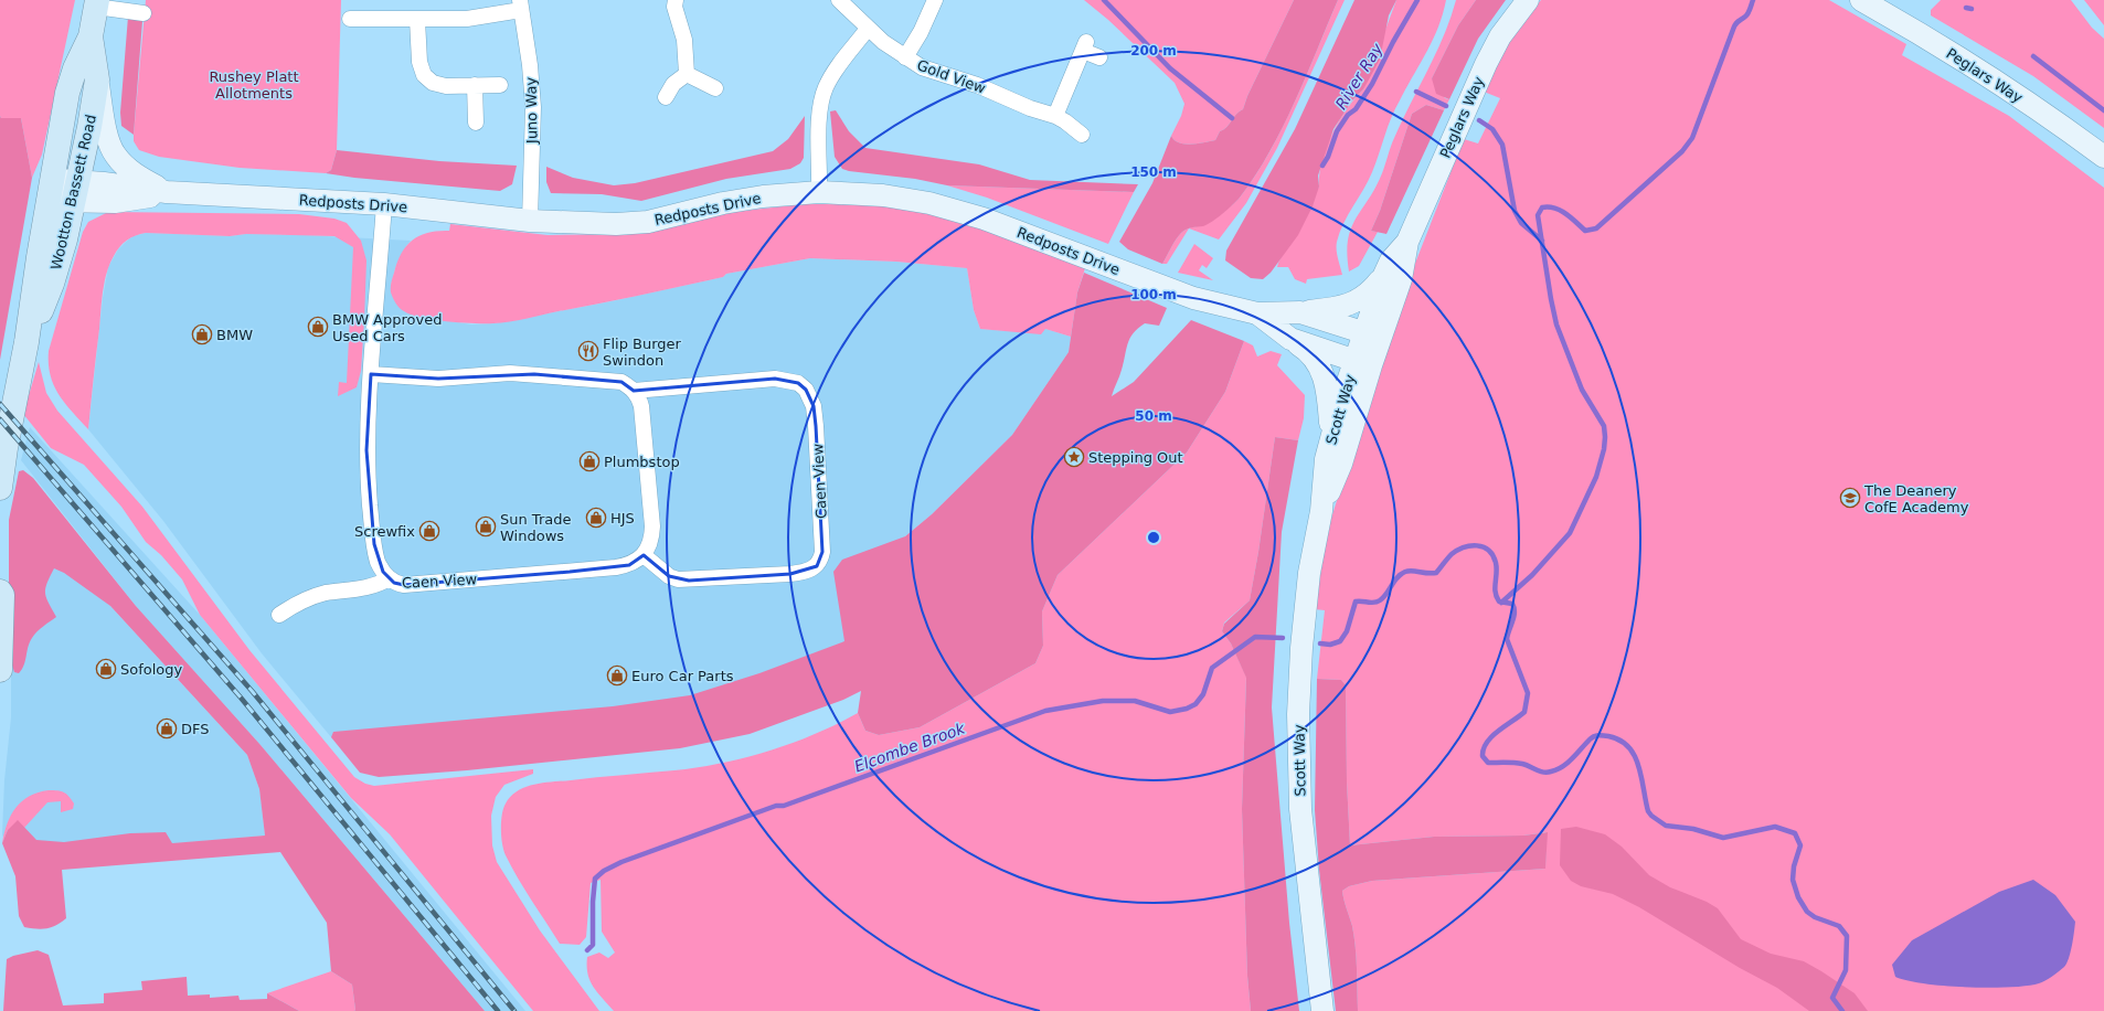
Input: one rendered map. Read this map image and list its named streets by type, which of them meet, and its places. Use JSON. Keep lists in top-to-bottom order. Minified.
{"streets":{"main road":["Peglars Way","Wootton Bassett Road","Redposts Drive","Scott Way"],"street":["Gold View","Juno Way","Caen View"]},"crossings":[["Peglars Way","Redposts Drive"],["Peglars Way","Scott Way"],["Juno Way","Redposts Drive"],["Wootton Bassett Road","Redposts Drive"],["Redposts Drive","Scott Way"],["Redposts Drive","Caen View"]],"water":["River Ray","Elcombe Brook"],"parks":["Rushey Platt Allotments"],"places":{"shop":["BMW Approved Used Cars","BMW","Plumbstop","HJS","Sun Trade Windows","Screwfix","Sofology","Euro Car Parts","DFS"],"restaurant":["Flip Burger Swindon"],"place":["Stepping Out"],"school or university":["The Deanery CofE Academy"]},"rings":["200 m","150 m","100 m","50 m"]}
